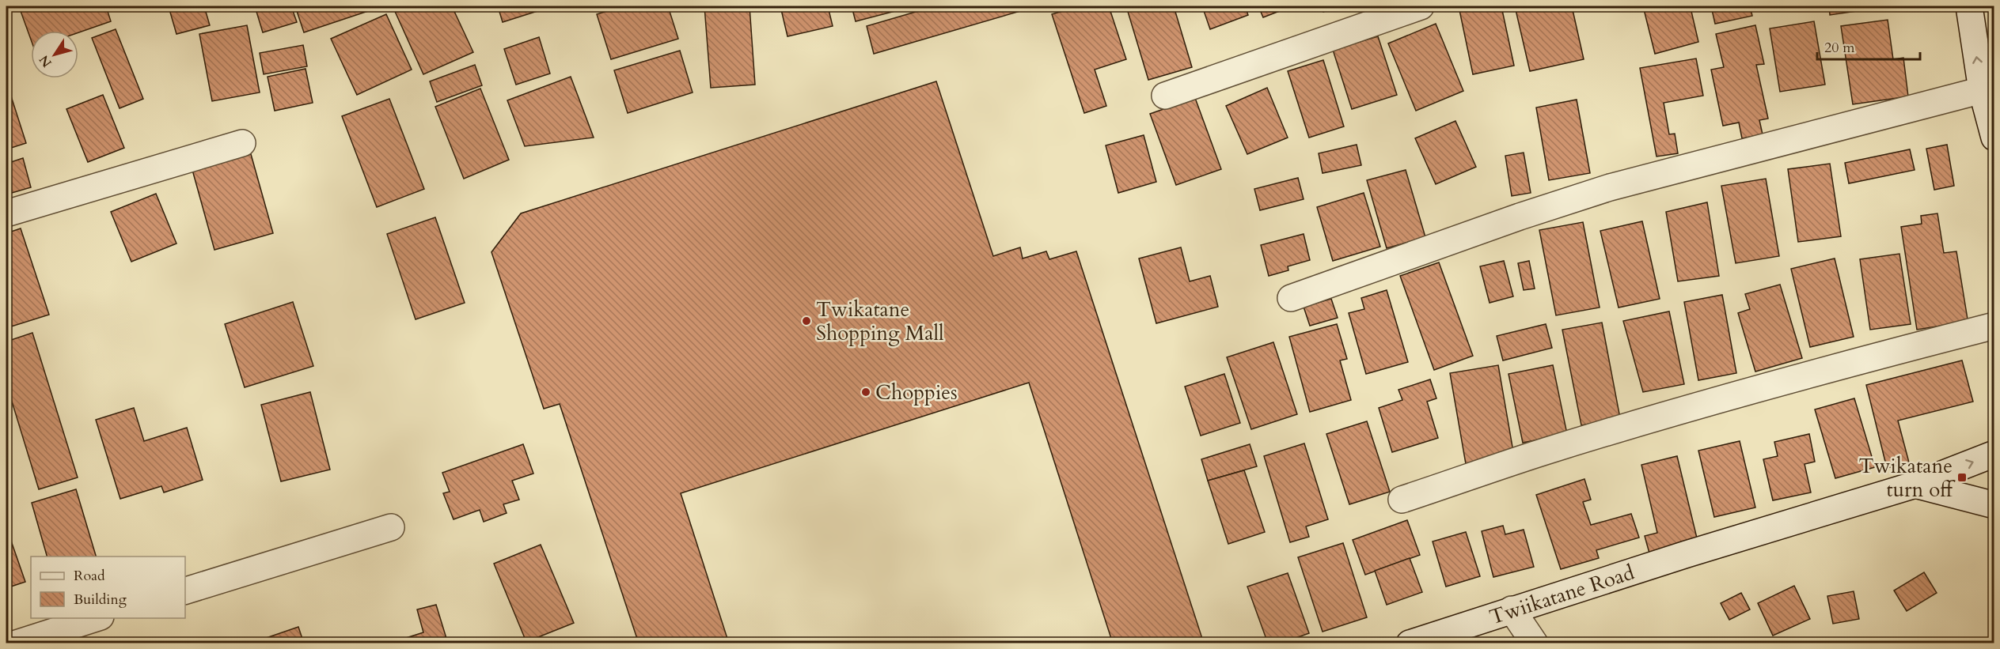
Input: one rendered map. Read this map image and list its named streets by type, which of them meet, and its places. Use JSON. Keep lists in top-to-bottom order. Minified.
{"streets":{"street":["Twiikatane Road"]},"places":{"other":["Twikatane Shopping Mall","Choppies"],"transit":["Twikatane turn off"]},"legend":["Road","Building"],"scale_bar":"20 m","north":"bottom left"}
